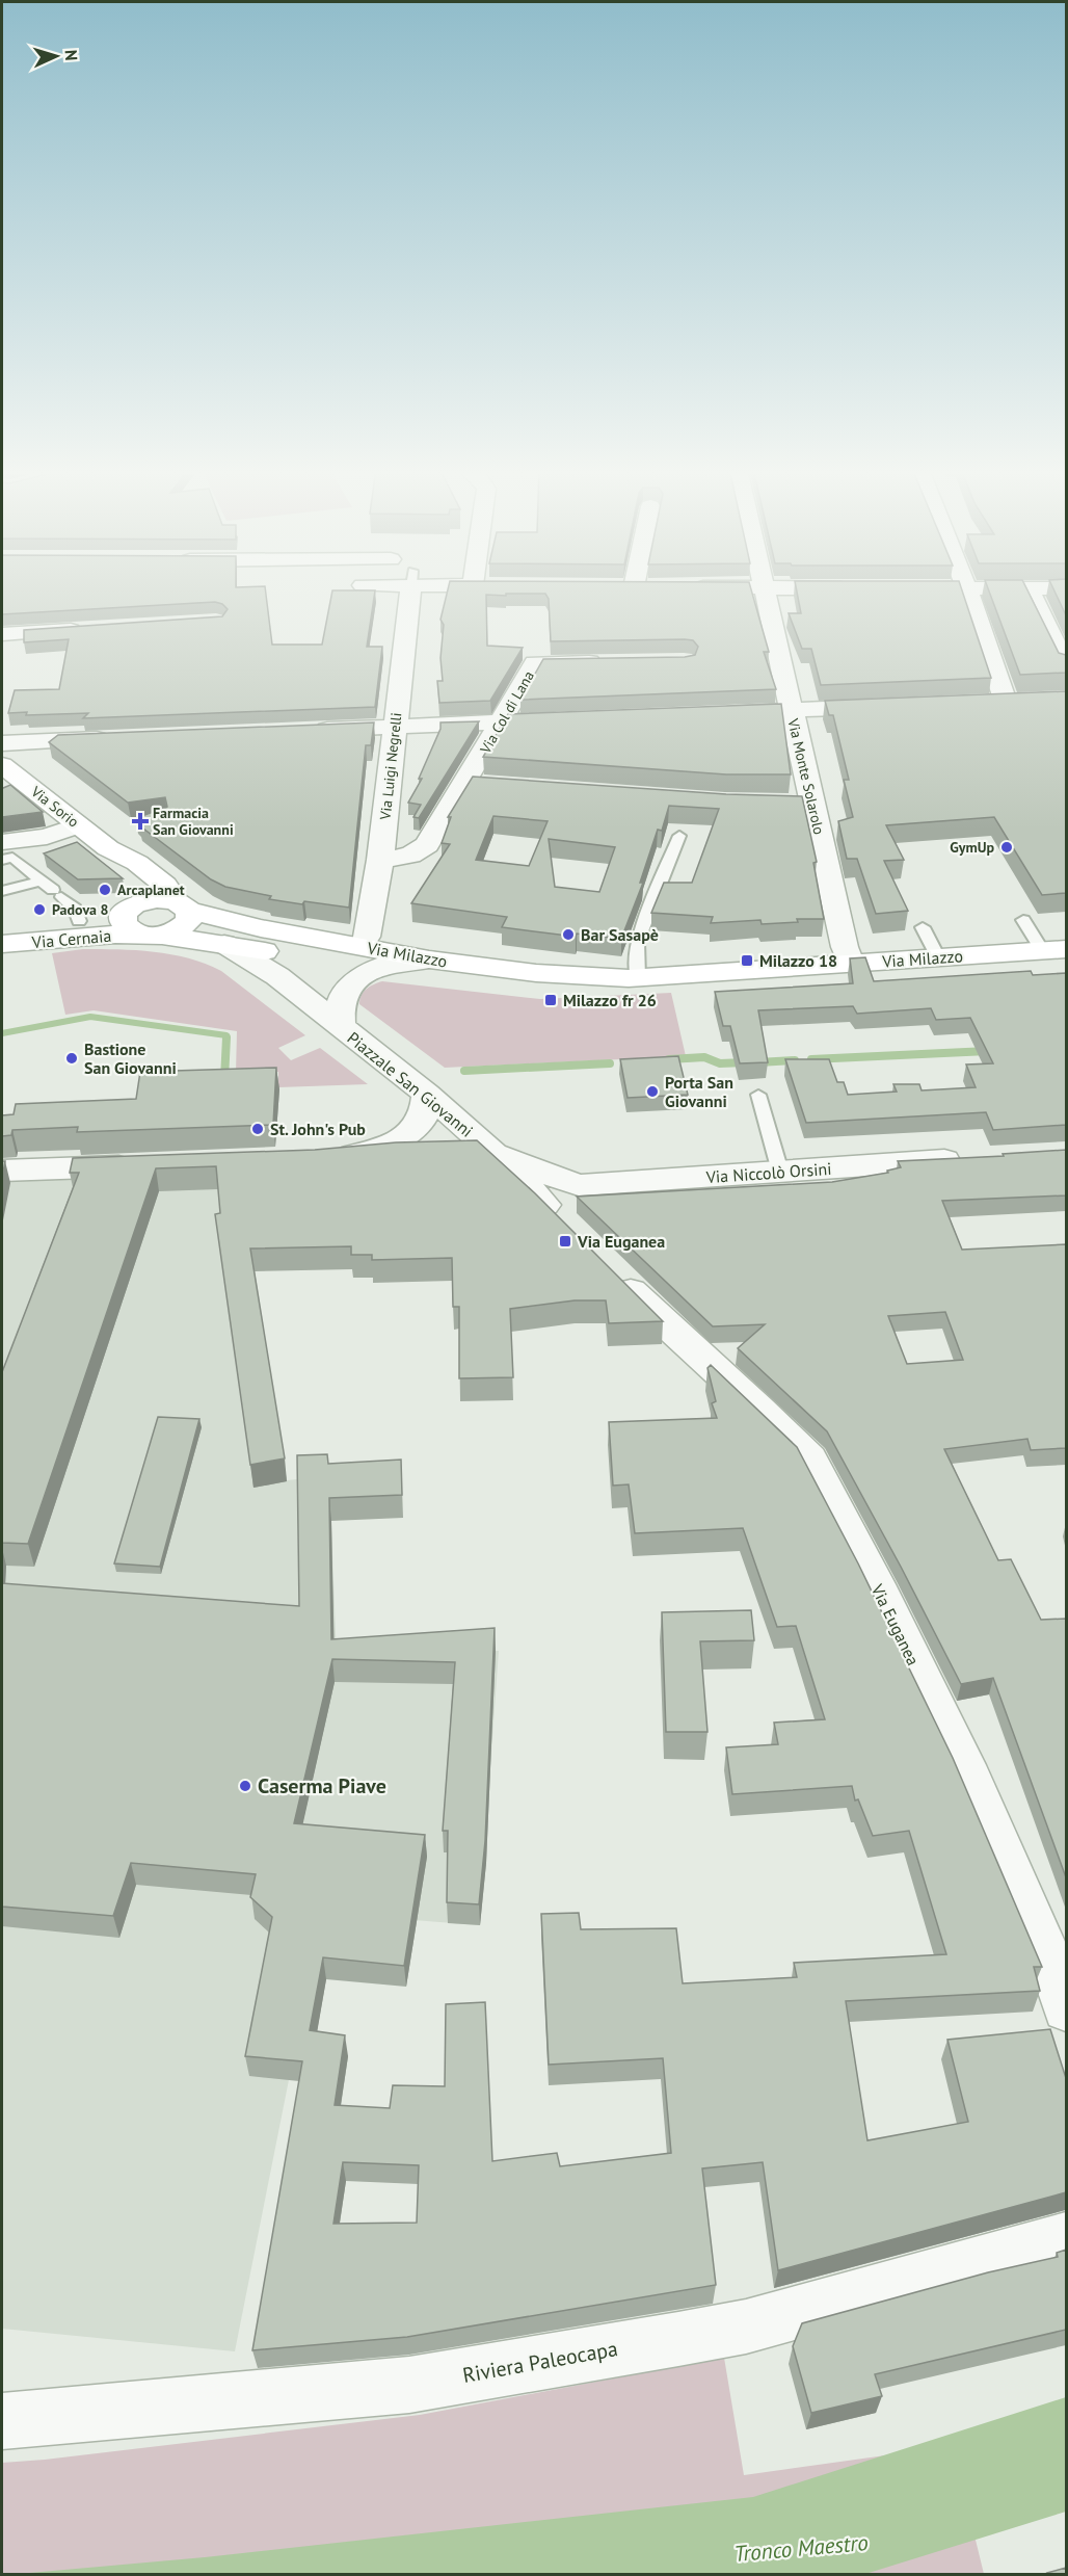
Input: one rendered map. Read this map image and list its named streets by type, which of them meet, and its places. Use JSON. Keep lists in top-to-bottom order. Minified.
{"streets":{"main road":["Via Sorio","Via Cernaia","Via Milazzo","Piazzale San Giovanni"],"street":["Via Col di Lana","Via Luigi Negrelli","Via Monte Solarolo","Via Niccolò Orsini","Via Euganea","Riviera Paleocapa"]},"crossings":[["Via Col di Lana","Via Luigi Negrelli"],["Via Luigi Negrelli","Via Milazzo"],["Via Monte Solarolo","Via Milazzo"],["Via Sorio","Via Cernaia"],["Via Sorio","Via Milazzo"],["Via Cernaia","Piazzale San Giovanni"],["Via Milazzo","Piazzale San Giovanni"],["Piazzale San Giovanni","Via Niccolò Orsini"]],"water":["Tronco Maestro"],"places":{"health":["Farmacia San Giovanni"],"other":["GymUp","Arcaplanet","Padova 8","Bar Sasapè","Bastione San Giovanni","Porta San Giovanni","St. John's Pub","Caserma Piave"],"transit":["Milazzo 18","Milazzo fr 26","Via Euganea"]},"north":"right"}
